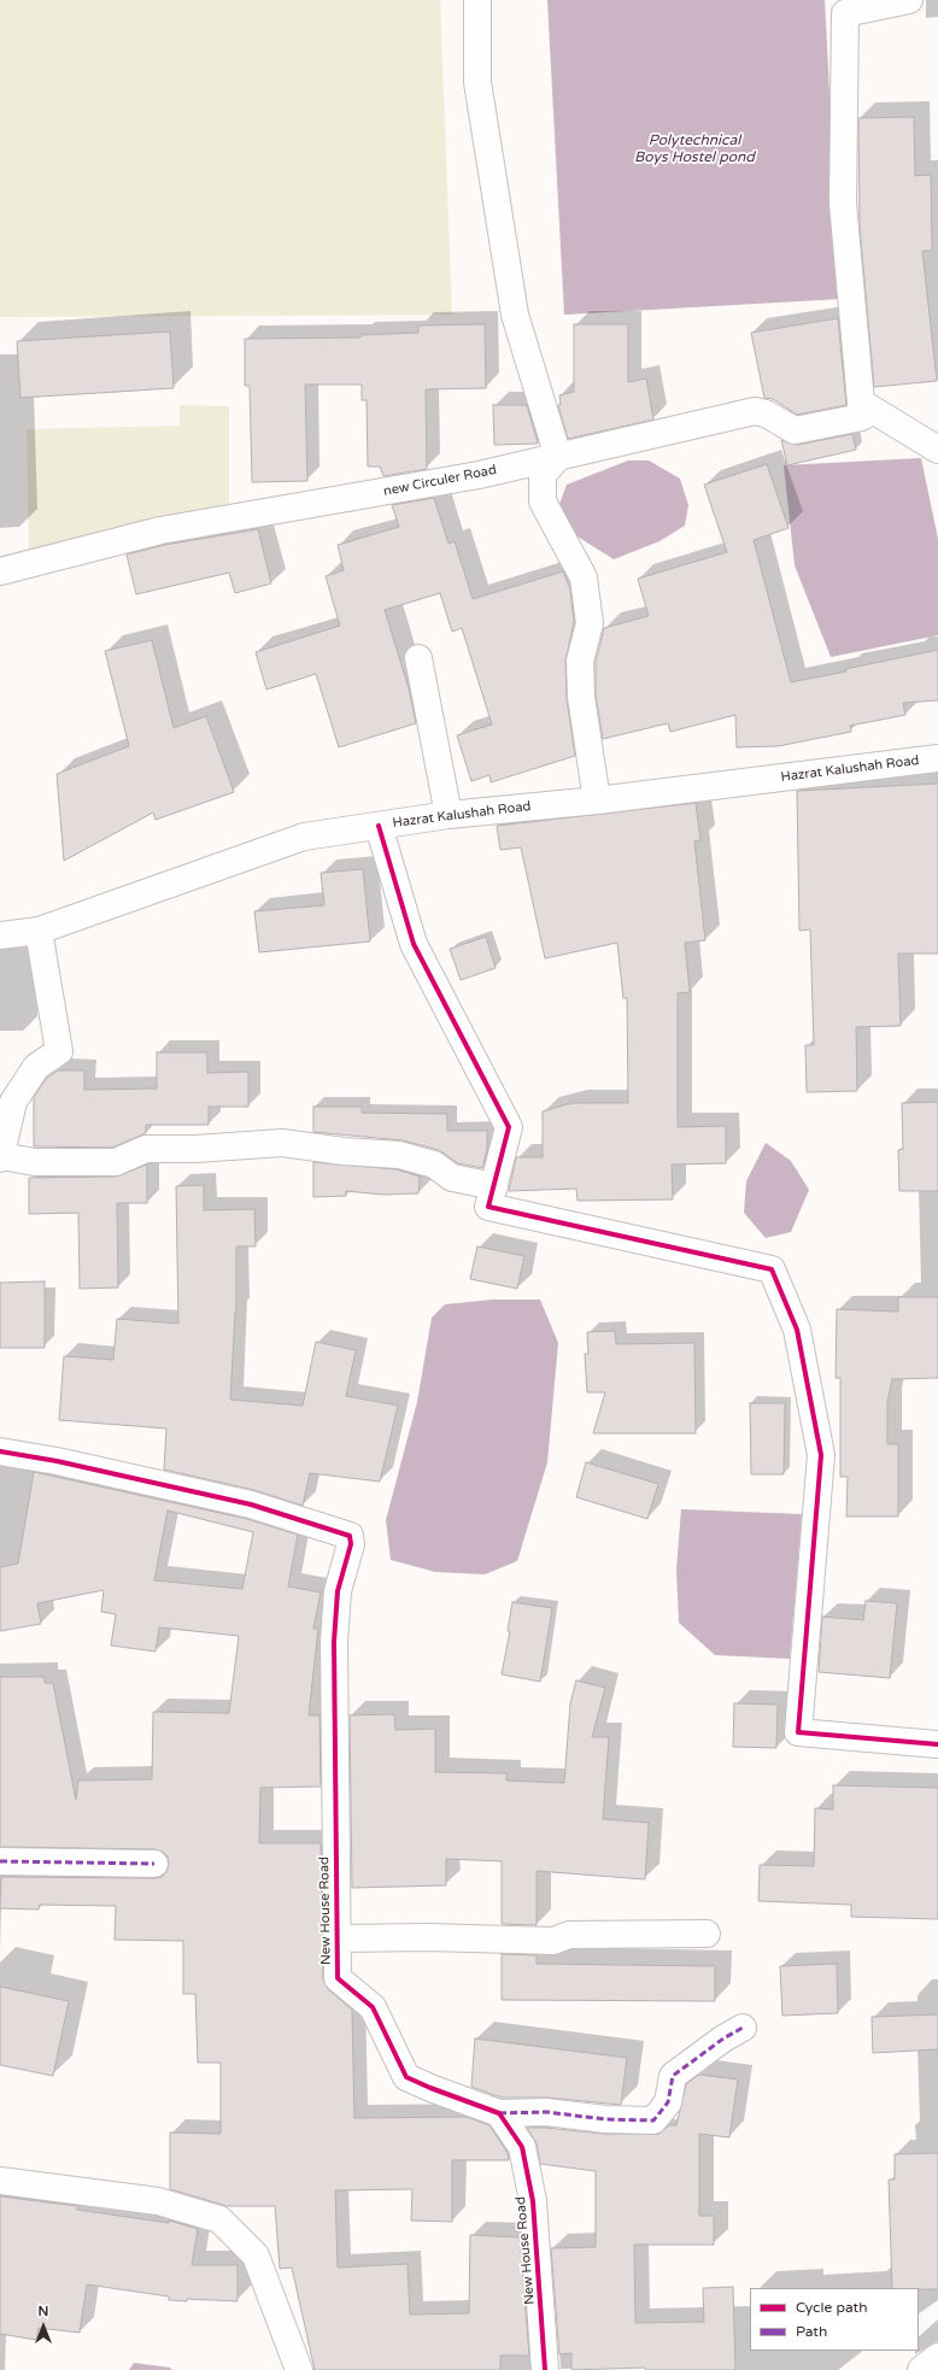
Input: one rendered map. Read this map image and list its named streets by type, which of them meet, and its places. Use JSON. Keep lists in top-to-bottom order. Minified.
{"streets":{"street":["new Circuler Road","Hazrat Kalushah Road","New House Road"]},"water":["Polytechnical Boys Hostel pond"],"legend":["Cycle path","Path"],"north":"top"}
